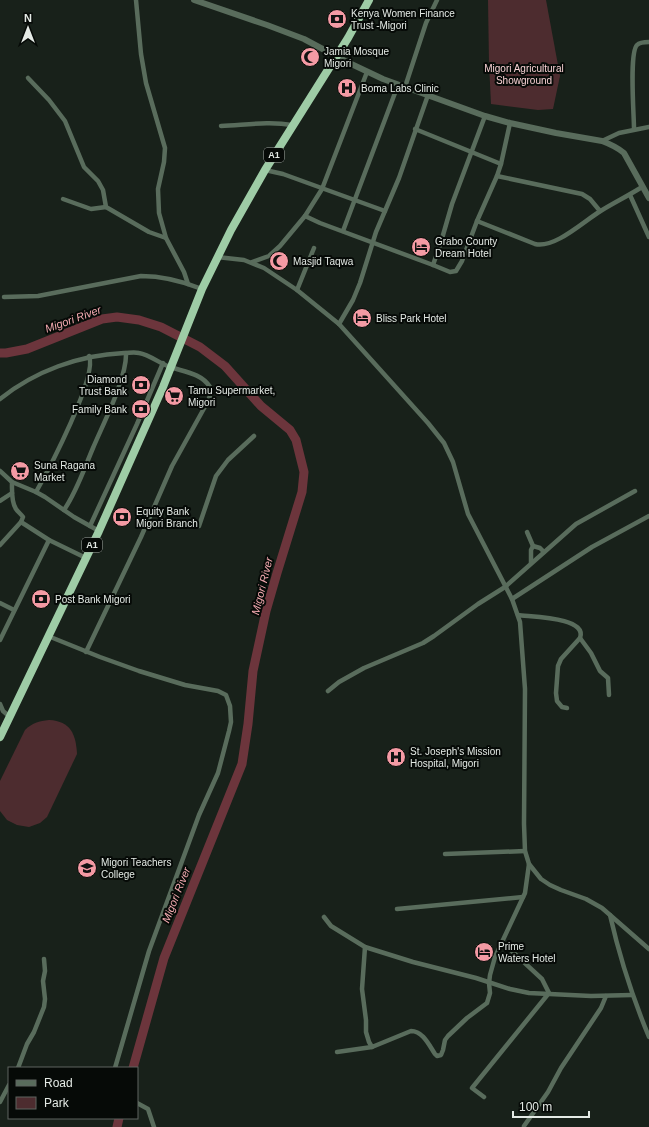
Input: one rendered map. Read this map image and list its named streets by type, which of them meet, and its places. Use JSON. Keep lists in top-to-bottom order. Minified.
{"streets":{"highway":["A1"]},"water":["Migori River"],"parks":["Migori Agricultural Showground"],"places":{"bank":["Kenya Women Finance Trust -Migori","Diamond Trust Bank","Family Bank","Equity Bank Migori Branch","Post Bank Migori"],"mosque":["Jamia Mosque Migori","Masjid Taqwa"],"hospital":["Boma Labs Clinic","St. Joseph's Mission Hospital, Migori"],"hotel":["Grabo County Dream Hotel","Bliss Park Hotel","Prime Waters Hotel"],"supermarket":["Tamu Supermarket, Migori","Suna Ragana Market"],"school or university":["Migori Teachers College"]},"legend":["Road","Park"],"scale_bar":"100 m","north":"top"}
